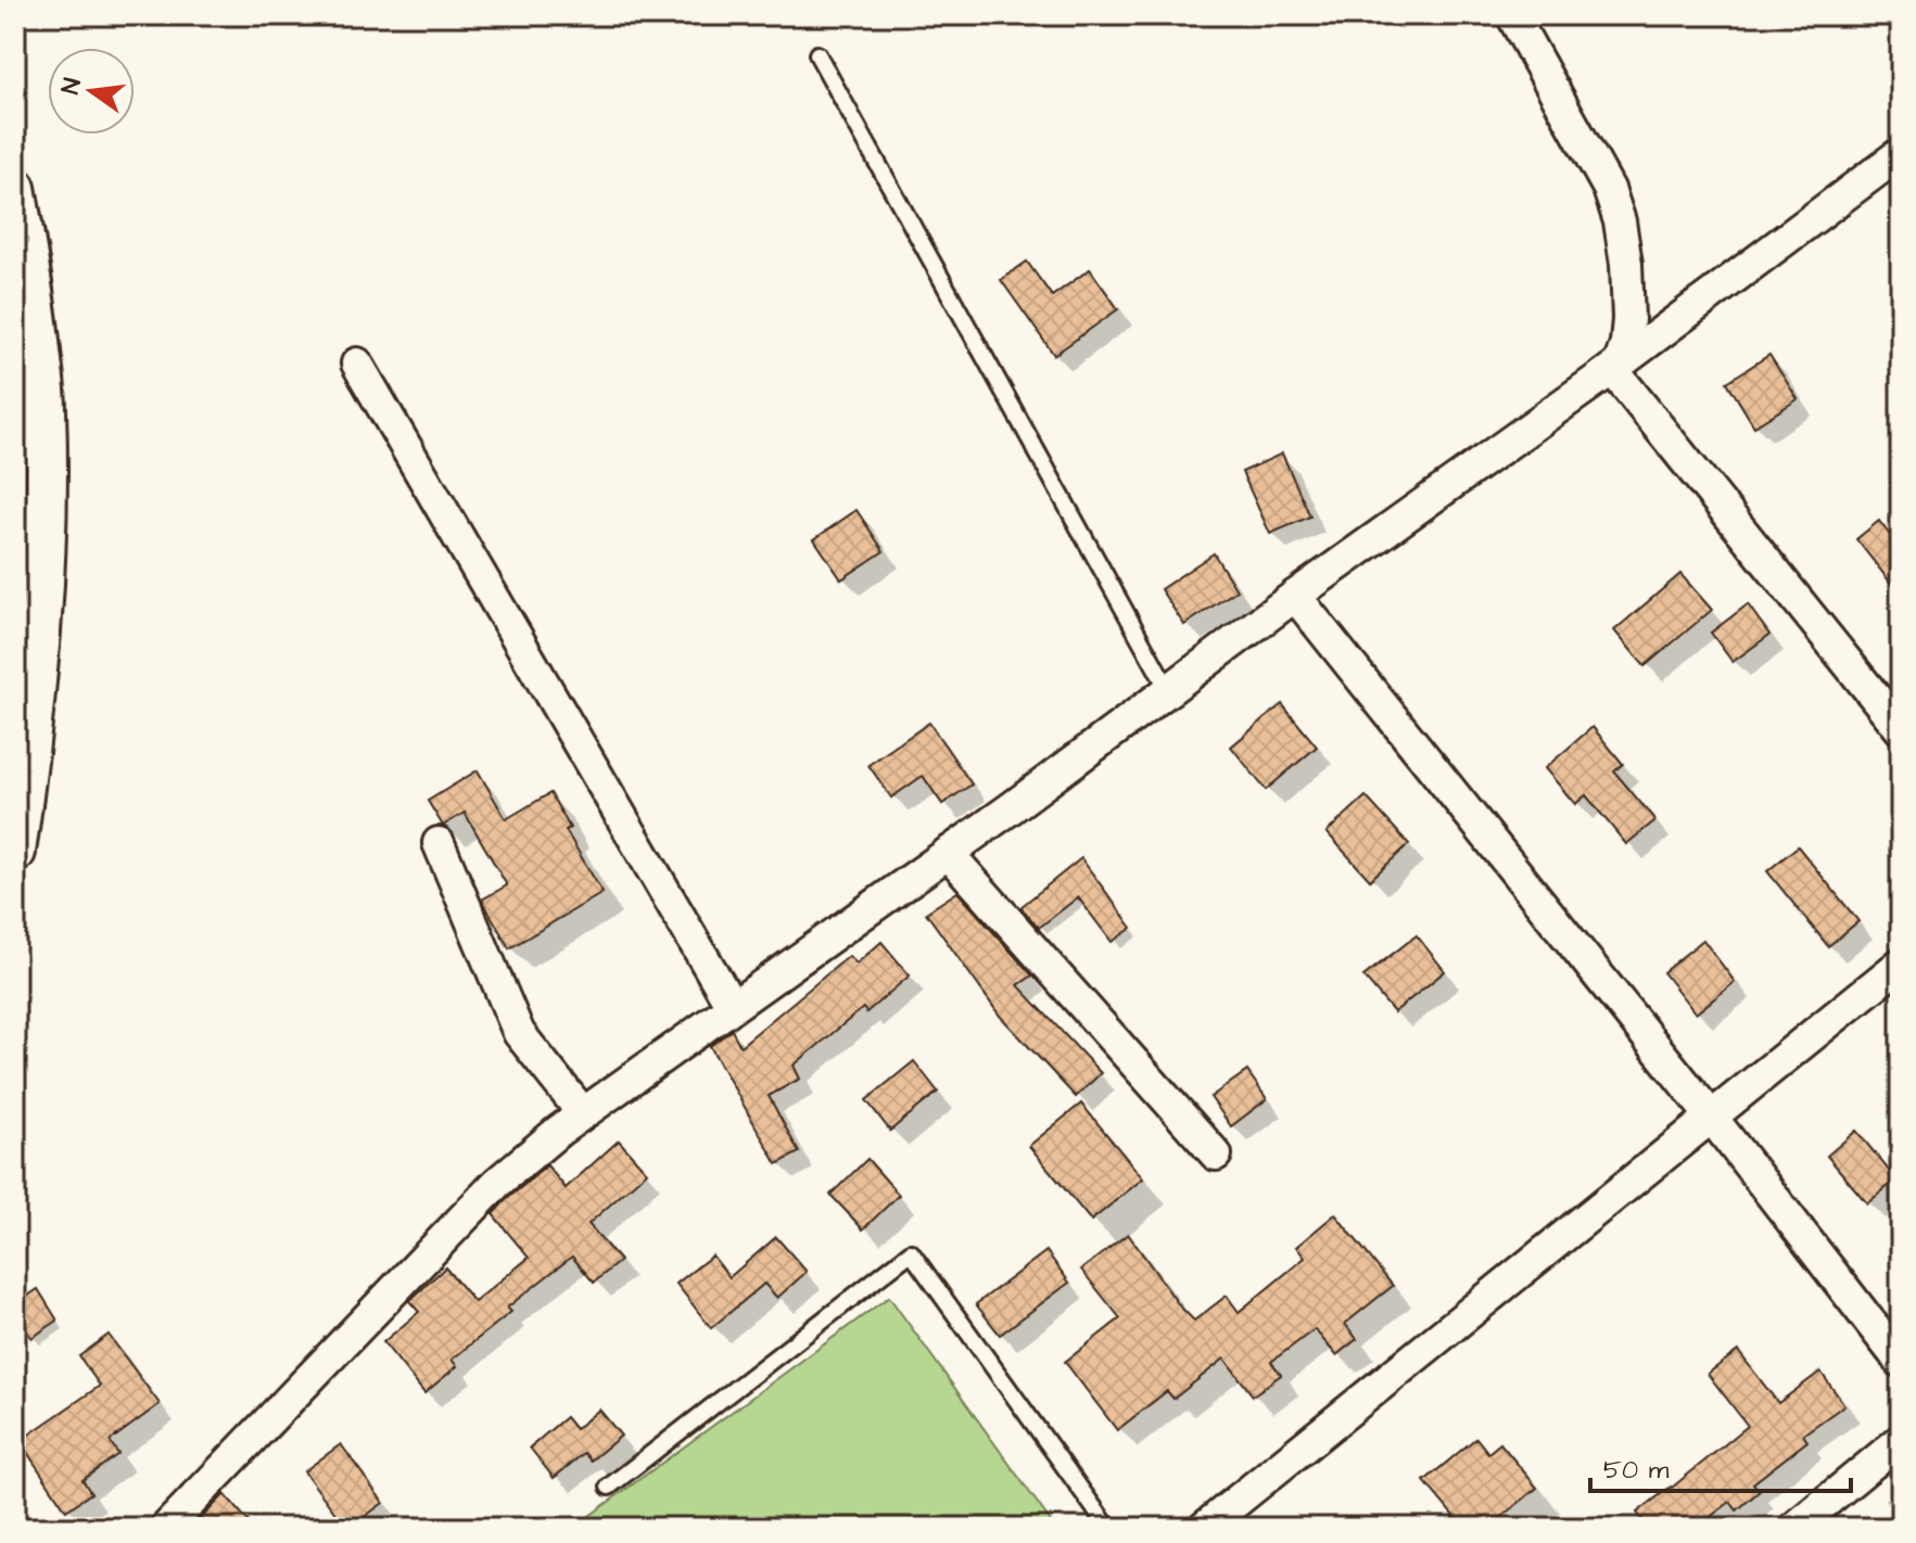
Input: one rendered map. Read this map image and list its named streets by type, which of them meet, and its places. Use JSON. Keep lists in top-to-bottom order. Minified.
{"scale_bar":"50 m","north":"left"}
